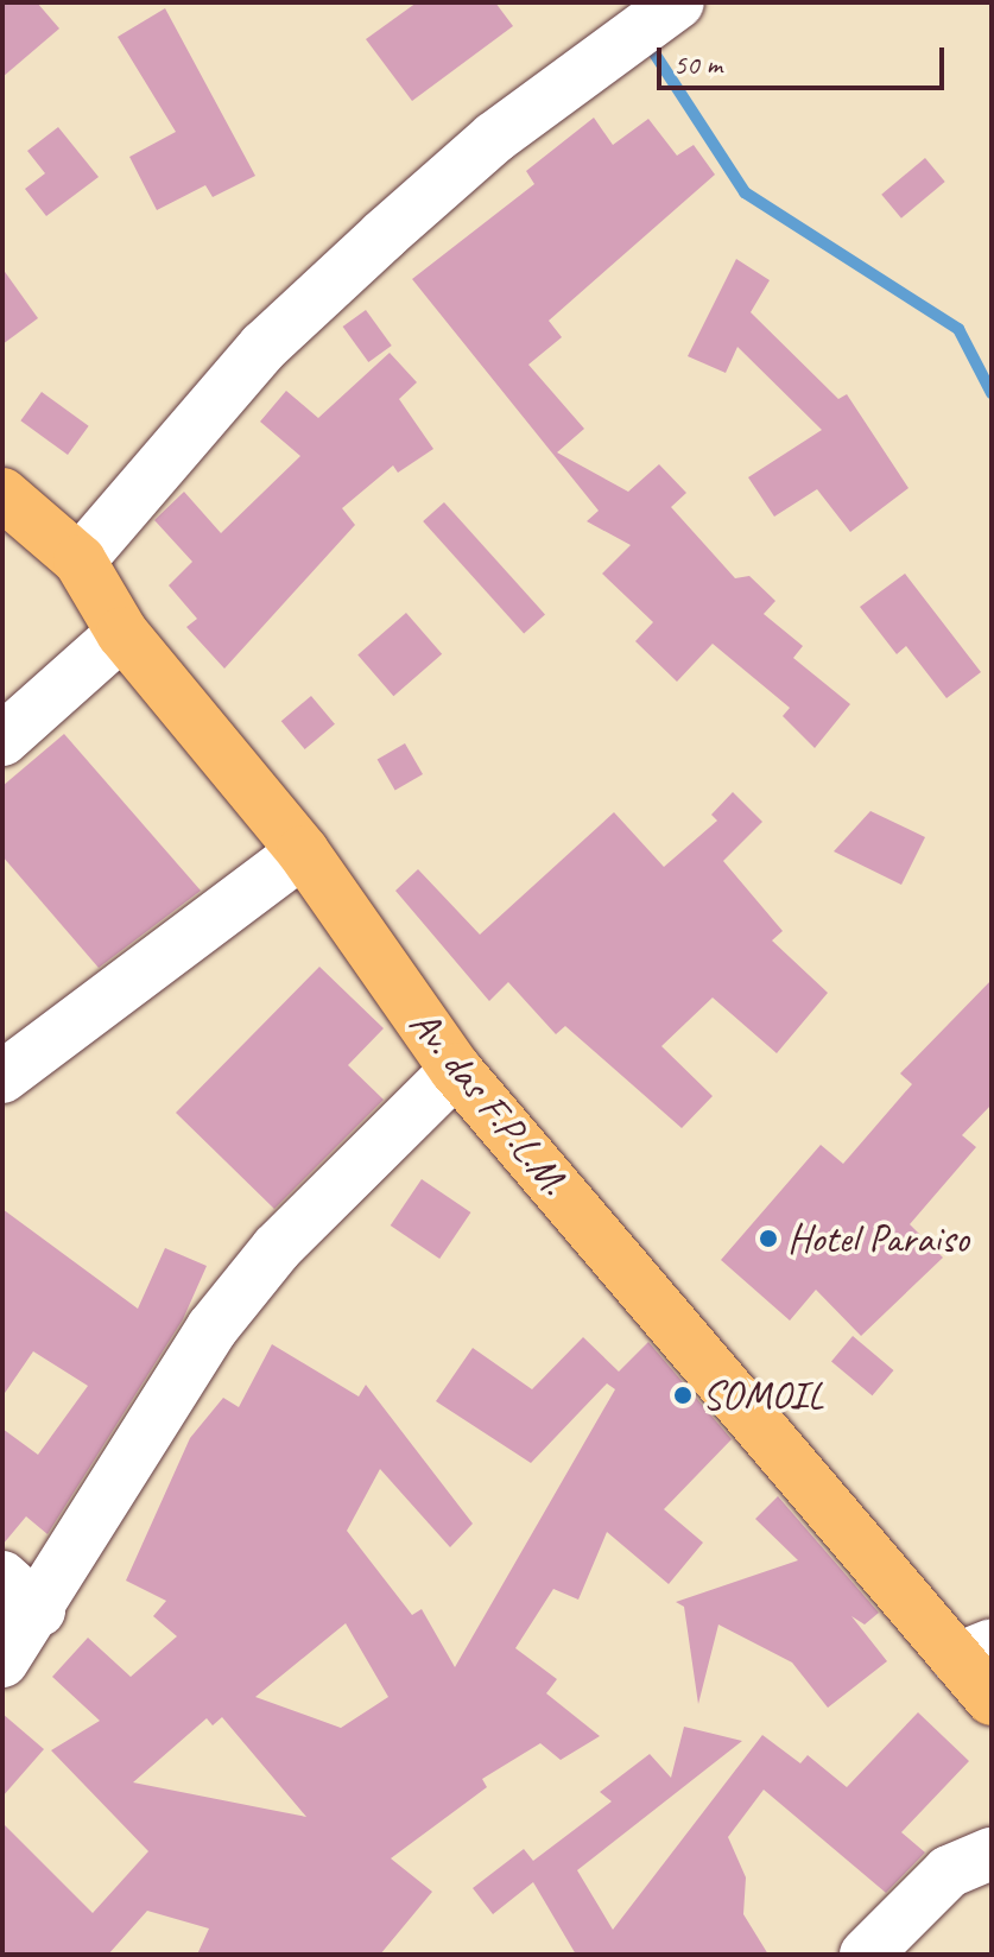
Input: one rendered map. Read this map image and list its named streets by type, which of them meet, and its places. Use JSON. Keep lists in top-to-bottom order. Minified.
{"streets":{"main road":["Av. das F.P.L.M."]},"places":["Hotel Paraiso","SOMOIL"],"scale_bar":"50 m"}
